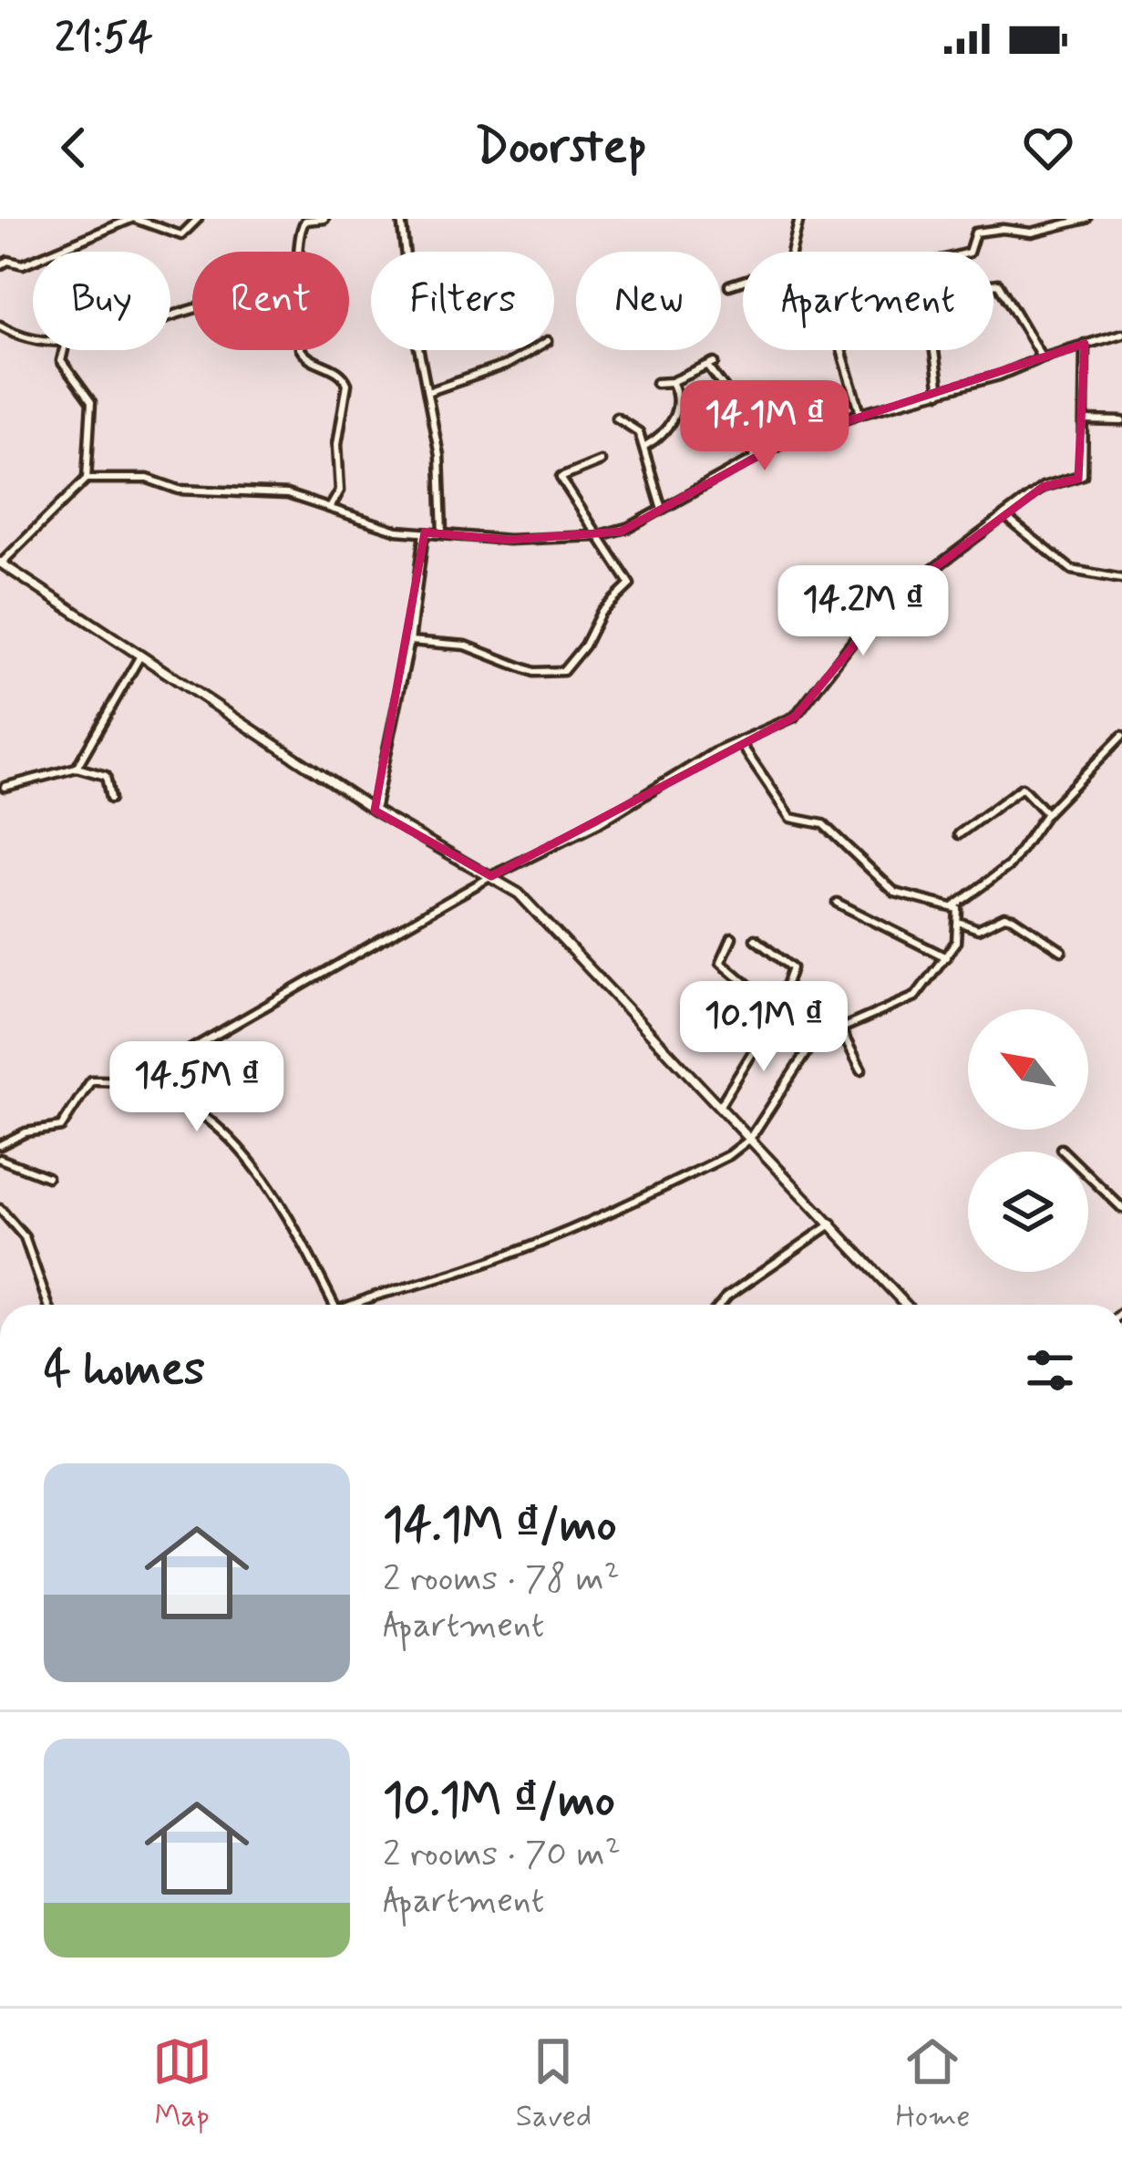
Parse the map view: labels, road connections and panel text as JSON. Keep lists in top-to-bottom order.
{
  "north": "top left",
  "page": {
    "status": "21:54",
    "header": "Doorstep",
    "chip": [
      "Buy",
      "Rent",
      "Filters",
      "New",
      "Apartment"
    ],
    "price": [
      "14.1M ₫",
      "14.2M ₫",
      "10.1M ₫",
      "14.5M ₫"
    ],
    "heading": "4 homes",
    "list": [
      {
        "name": "14.1M ₫/mo",
        "note": "2 rooms · 78 m² · Apartment"
      },
      {
        "name": "10.1M ₫/mo",
        "note": "2 rooms · 70 m² · Apartment"
      }
    ],
    "tabs": ["Map", "Saved", "Home"]
  }
}
